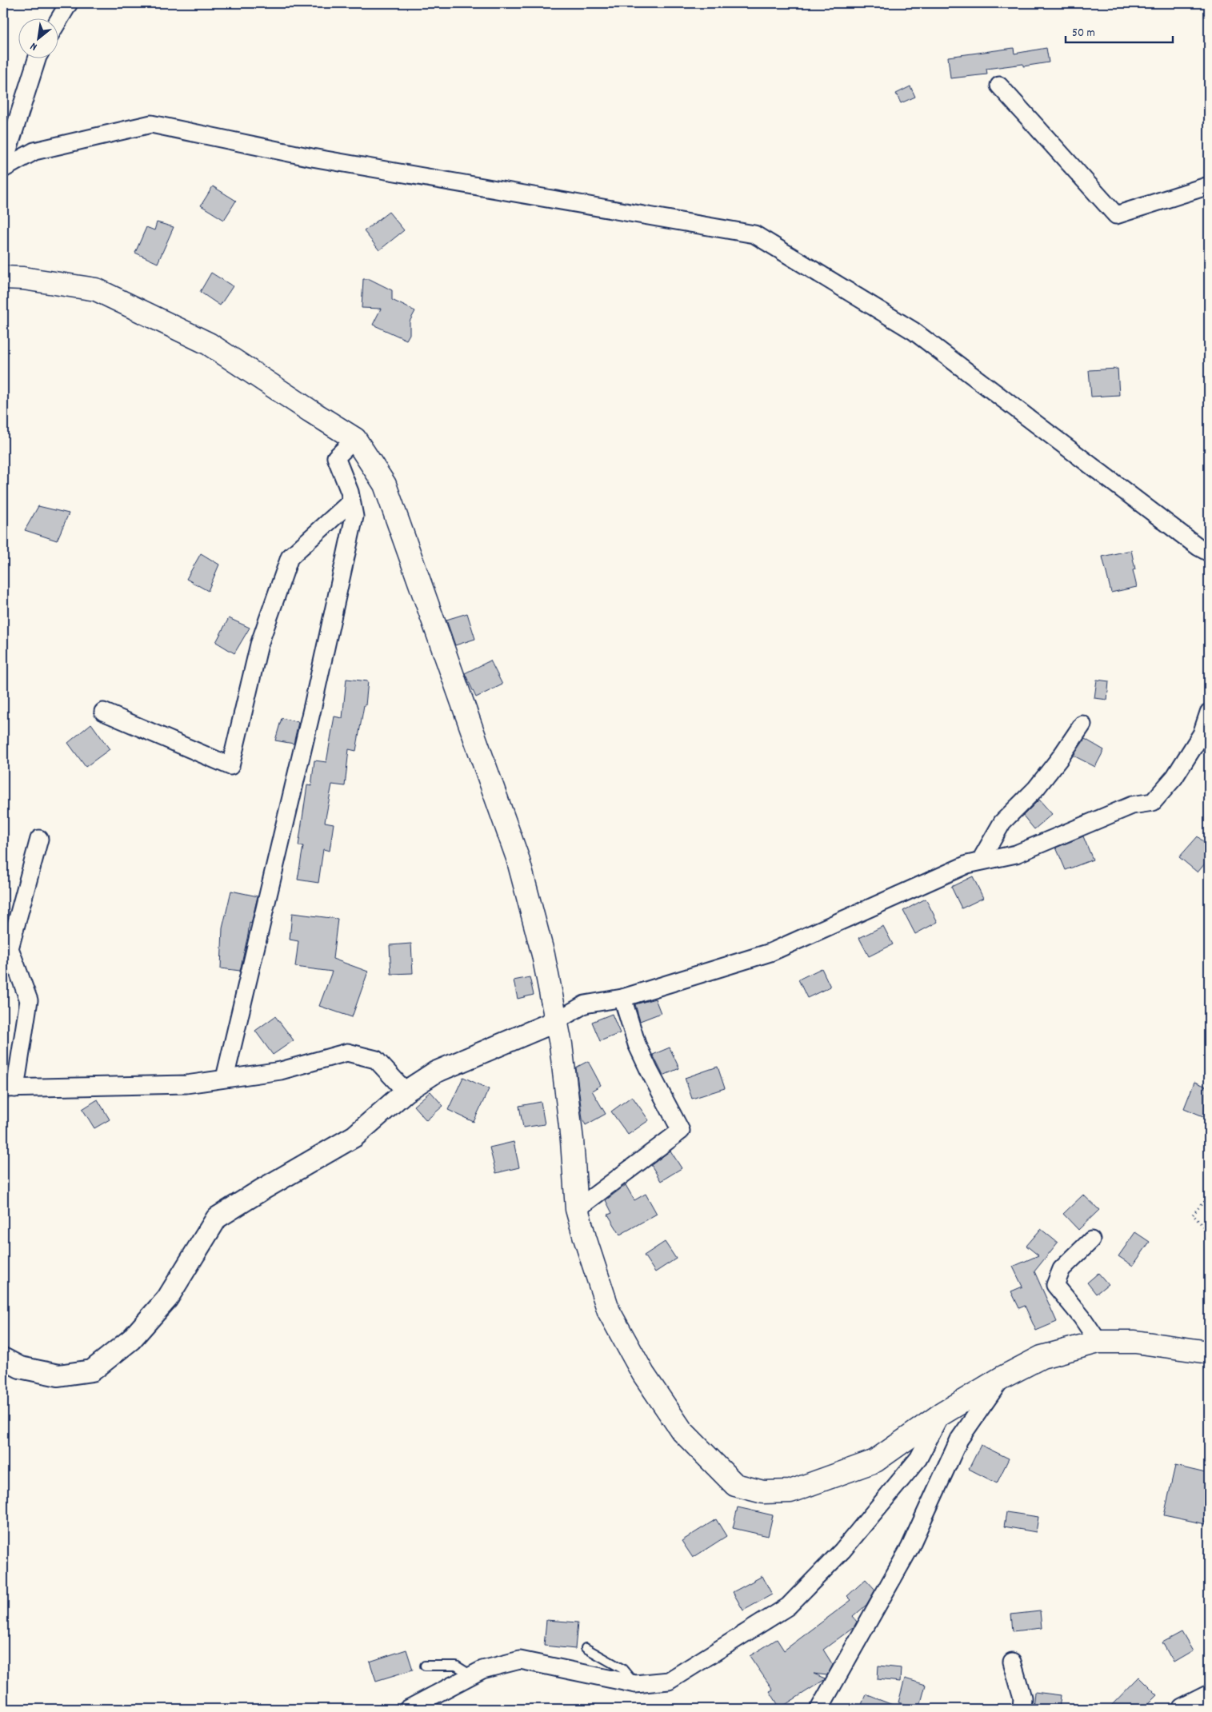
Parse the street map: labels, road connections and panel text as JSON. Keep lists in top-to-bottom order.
{
  "scale_bar": "50 m",
  "north": "bottom left"
}
